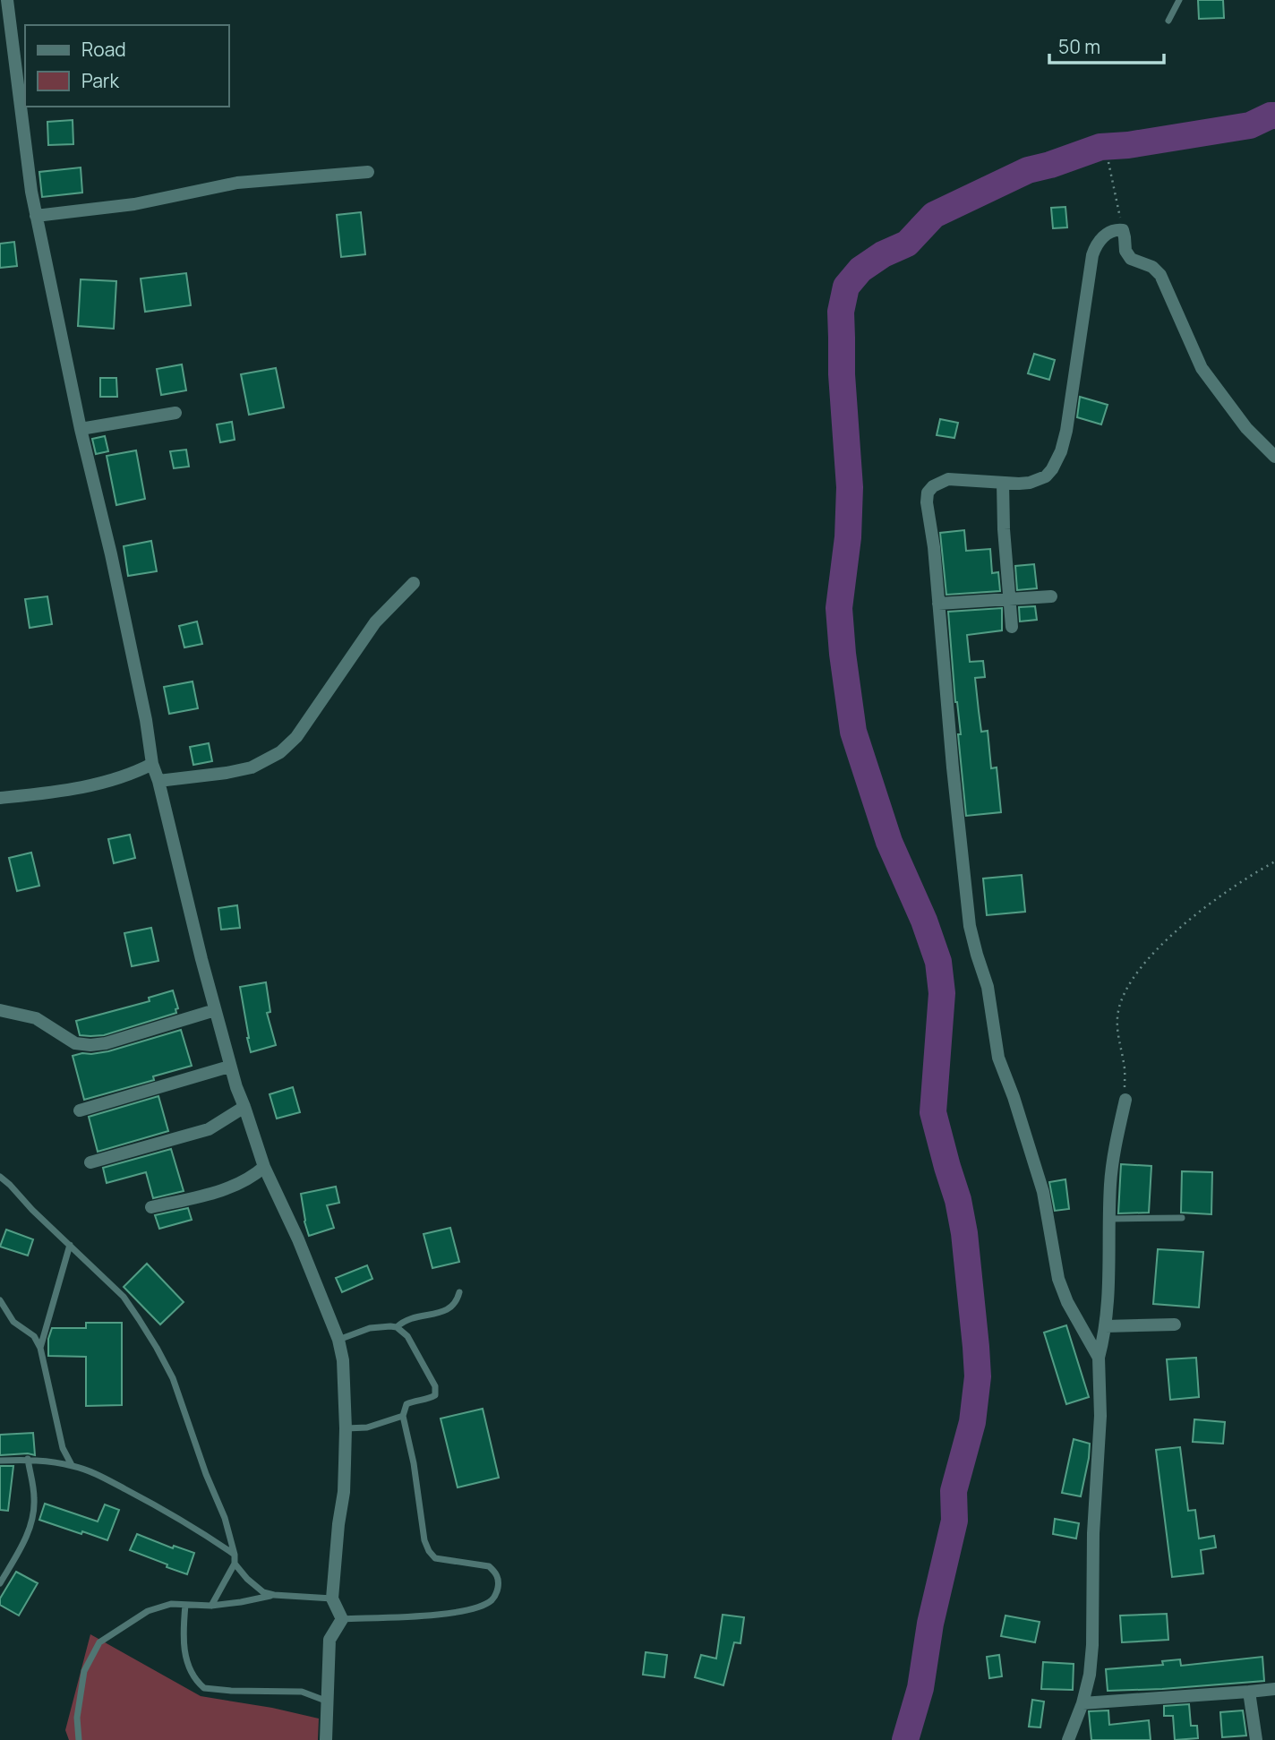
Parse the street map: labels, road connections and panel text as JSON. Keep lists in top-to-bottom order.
{
  "legend": ["Road", "Park"],
  "scale_bar": "50 m"
}
